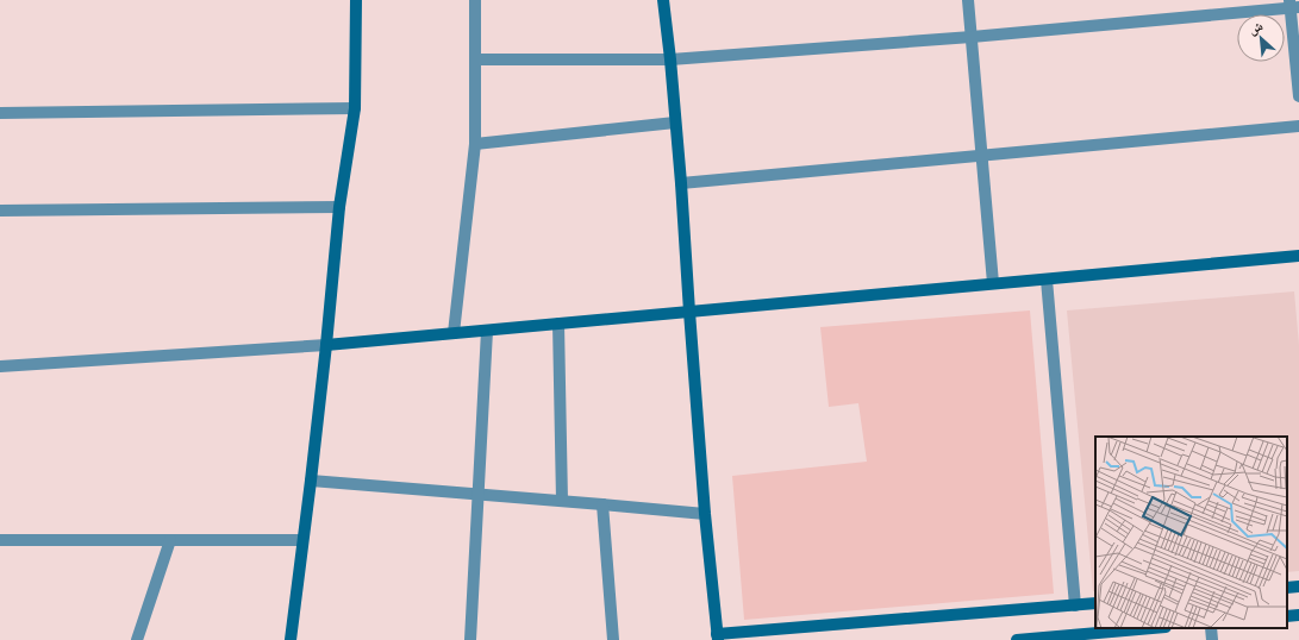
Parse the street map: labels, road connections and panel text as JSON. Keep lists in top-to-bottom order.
{
  "north": "top left"
}
